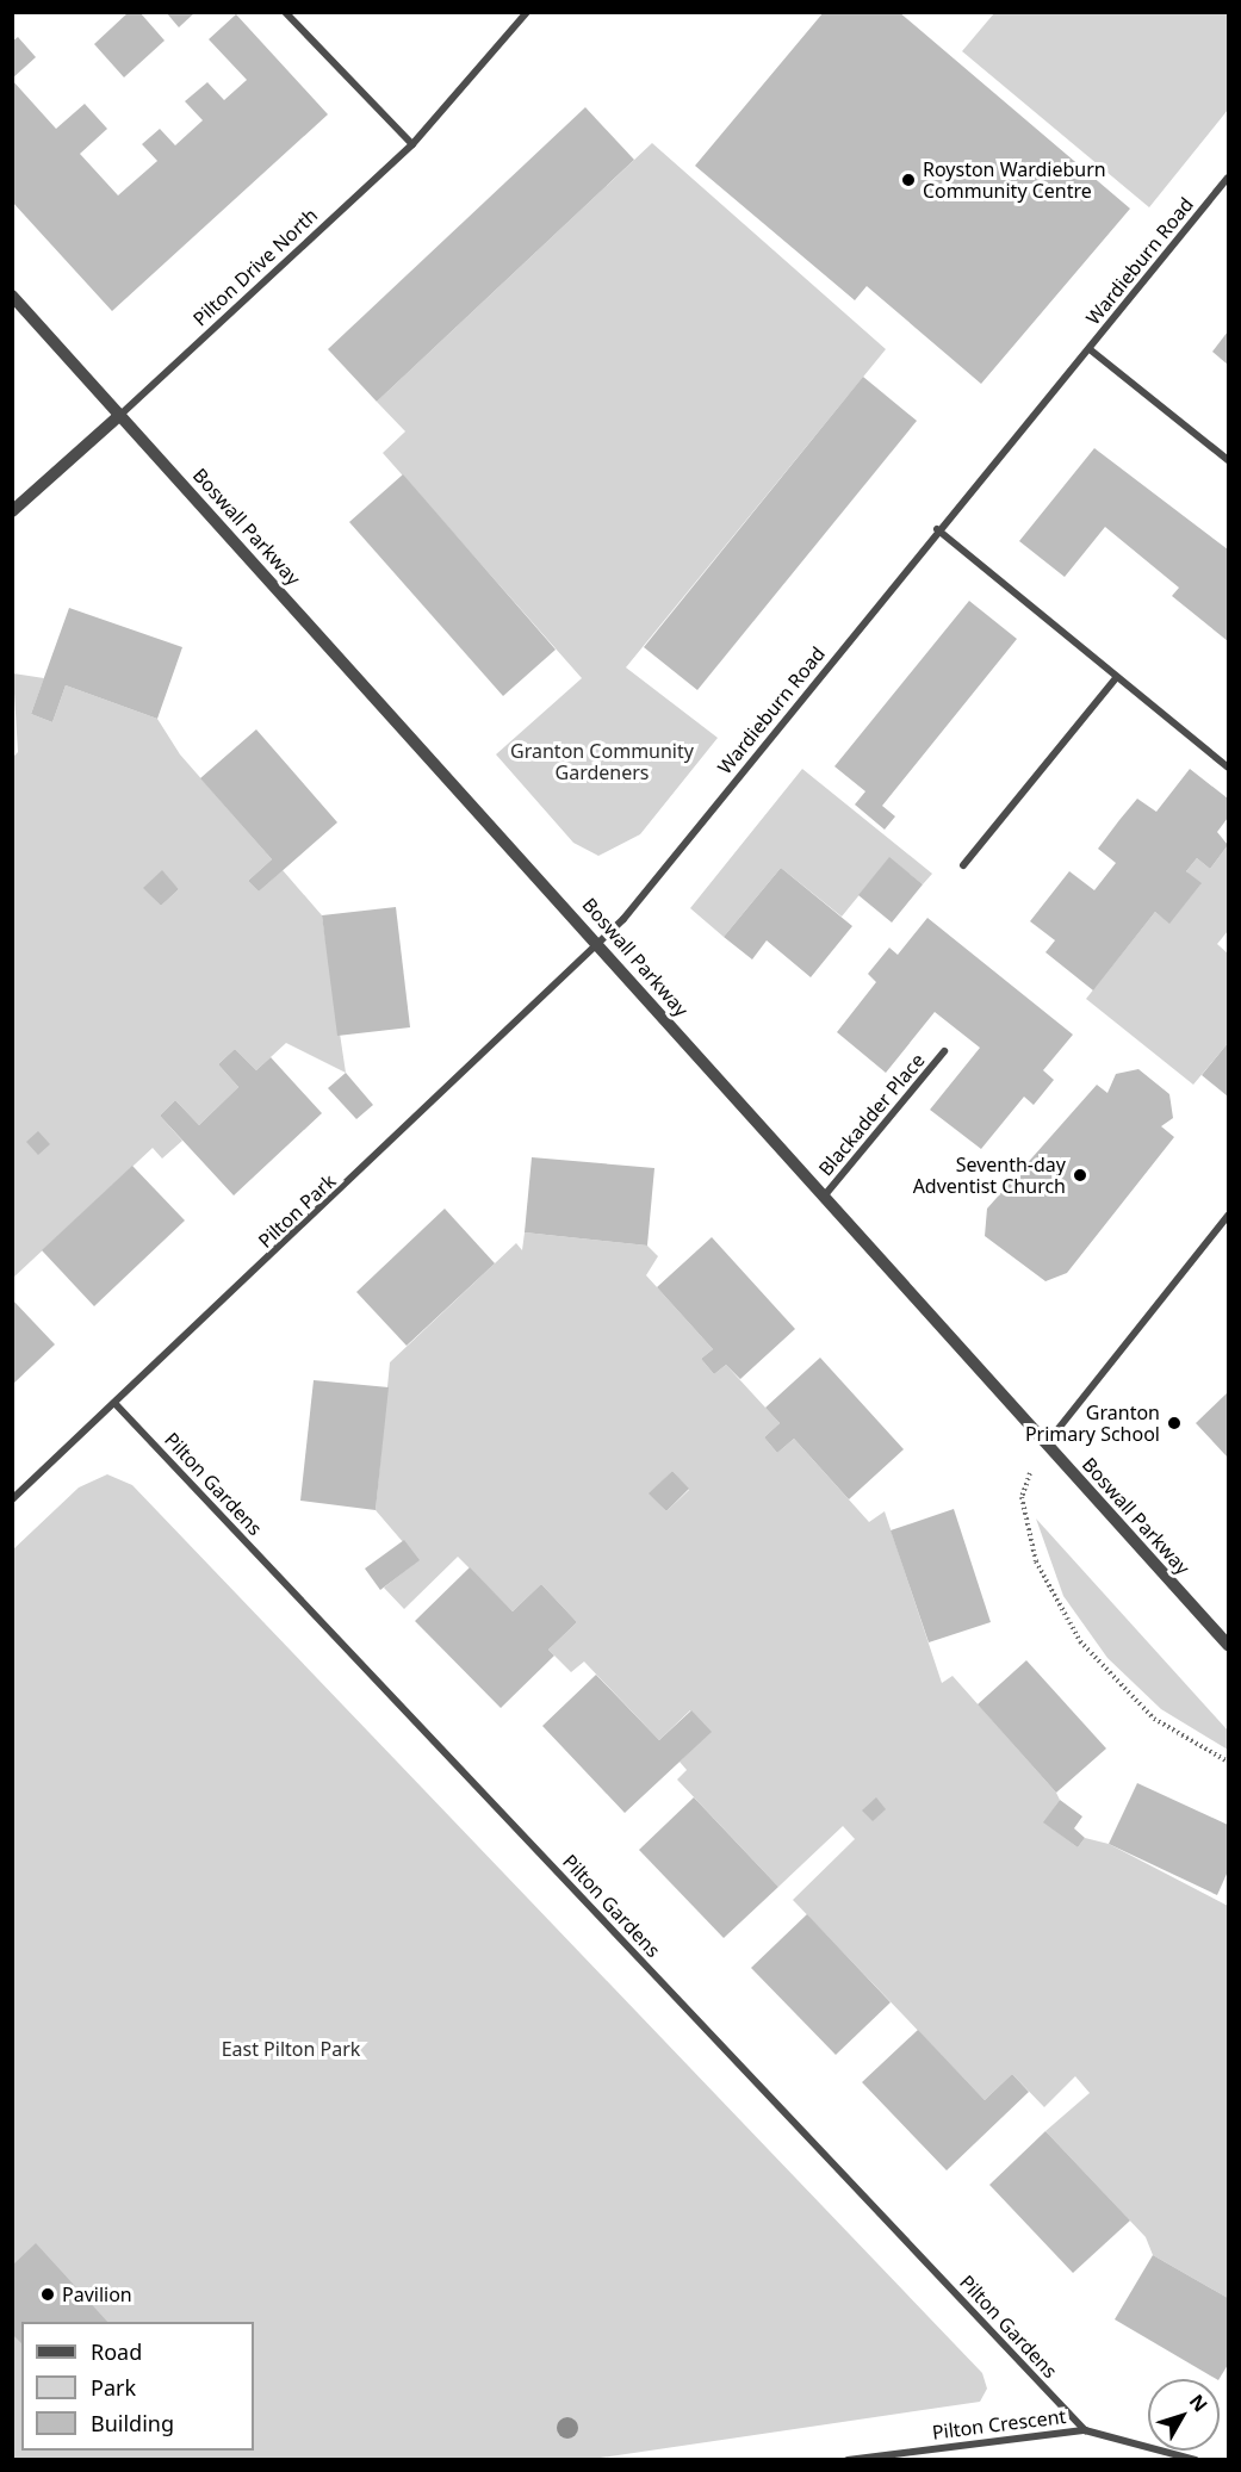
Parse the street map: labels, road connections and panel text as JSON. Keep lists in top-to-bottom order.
{
  "streets": {
    "street": [
      "Wardieburn Road",
      "Pilton Drive North",
      "Boswall Parkway",
      "Blackadder Place",
      "Pilton Park",
      "Pilton Gardens",
      "Pilton Crescent"
    ]
  },
  "crossings": [
    ["Wardieburn Road", "Boswall Parkway"],
    ["Wardieburn Road", "Pilton Park"],
    ["Pilton Drive North", "Boswall Parkway"],
    ["Boswall Parkway", "Blackadder Place"],
    ["Boswall Parkway", "Pilton Park"],
    ["Pilton Park", "Pilton Gardens"],
    ["Pilton Gardens", "Pilton Crescent"]
  ],
  "parks": ["Granton Community Gardeners", "East Pilton Park"],
  "places": [
    "Royston Wardieburn Community Centre",
    "Seventh-day Adventist Church",
    "Granton Primary School",
    "Pavilion"
  ],
  "legend": ["Road", "Park", "Building"],
  "north": "top right"
}
